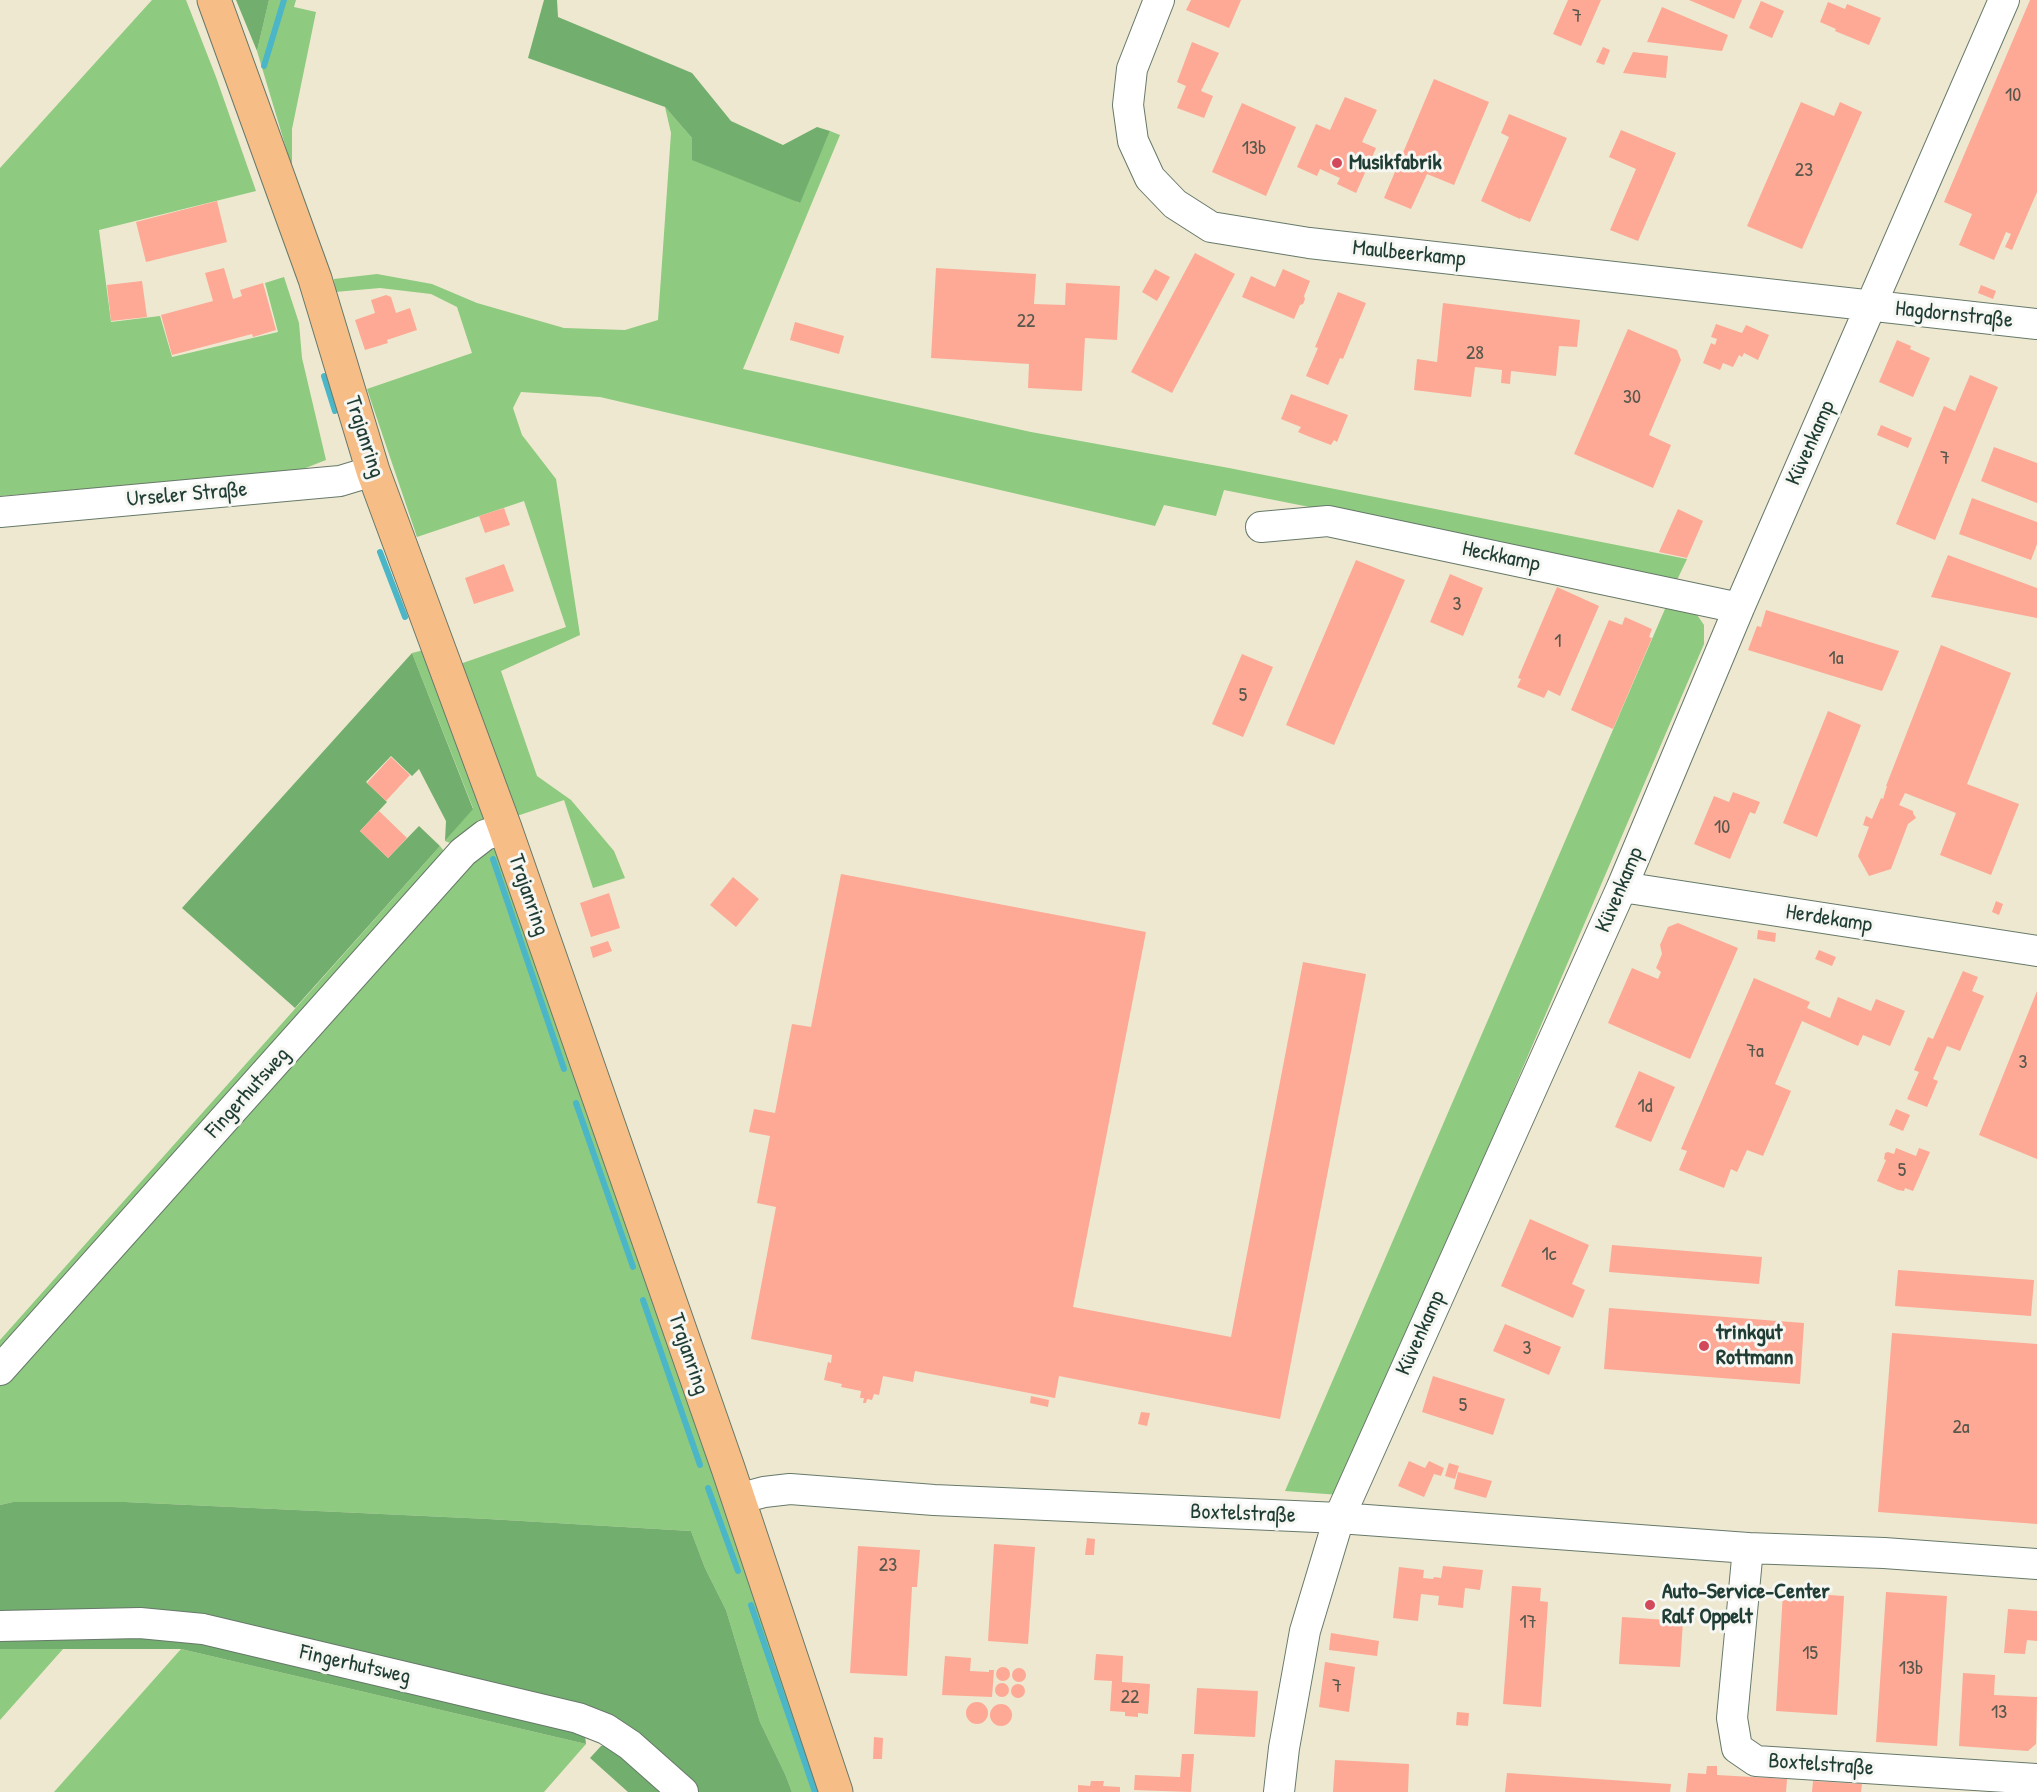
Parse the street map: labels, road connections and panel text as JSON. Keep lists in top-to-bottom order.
{
  "streets": {
    "main road": ["Trajanring"],
    "street": [
      "Maulbeerkamp",
      "Hagdornstraße",
      "Küvenkamp",
      "Urseler Straße",
      "Heckkamp",
      "Herdekamp",
      "Fingerhutsweg",
      "Boxtelstraße"
    ]
  },
  "crossings": [
    ["Maulbeerkamp", "Hagdornstraße"],
    ["Maulbeerkamp", "Küvenkamp"],
    ["Hagdornstraße", "Küvenkamp"],
    ["Trajanring", "Urseler Straße"],
    ["Trajanring", "Fingerhutsweg"],
    ["Trajanring", "Boxtelstraße"],
    ["Küvenkamp", "Heckkamp"],
    ["Küvenkamp", "Herdekamp"],
    ["Küvenkamp", "Boxtelstraße"]
  ],
  "places": ["Musikfabrik", "trinkgut Rottmann", "Auto-Service-Center Ralf Oppelt"],
  "house_numbers": [
    "7",
    "10",
    "13b",
    "23",
    "22",
    "28",
    "30",
    "7",
    "3",
    "1",
    "1a",
    "5",
    "10",
    "7a",
    "3",
    "1d",
    "5",
    "1c",
    "3",
    "5",
    "2a",
    "23",
    "17",
    "15",
    "13b",
    "7",
    "22",
    "13"
  ]
}
